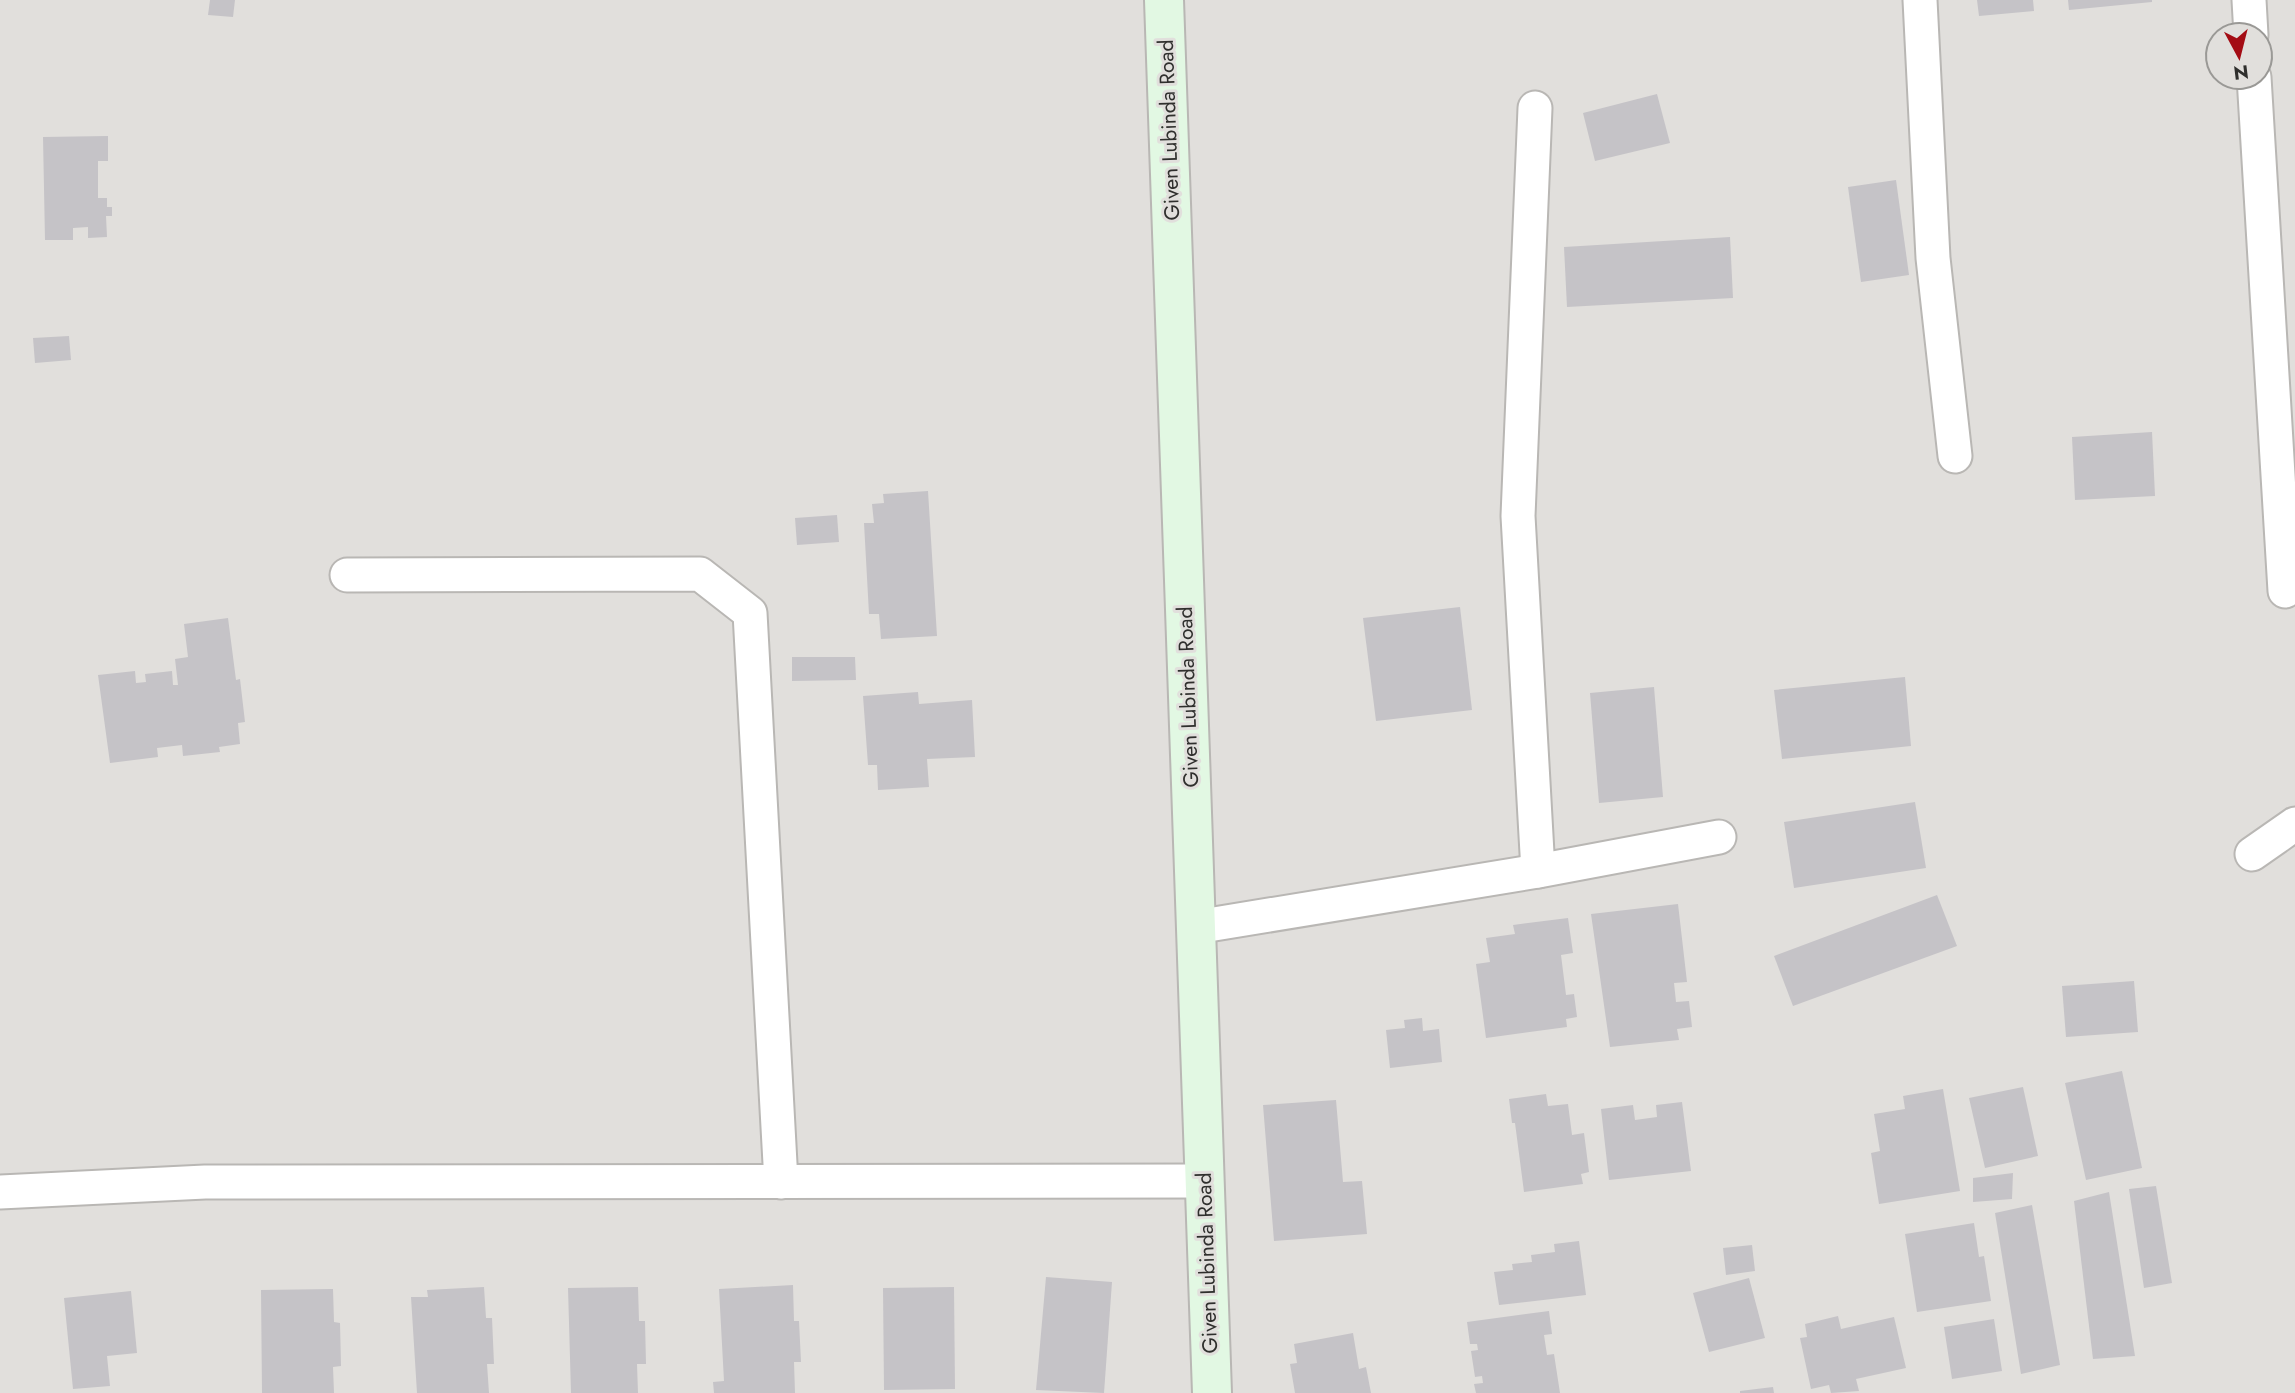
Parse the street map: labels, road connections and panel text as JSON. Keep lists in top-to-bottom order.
{
  "streets": {
    "street": ["Given Lubinda Road"]
  },
  "north": "bottom"
}
